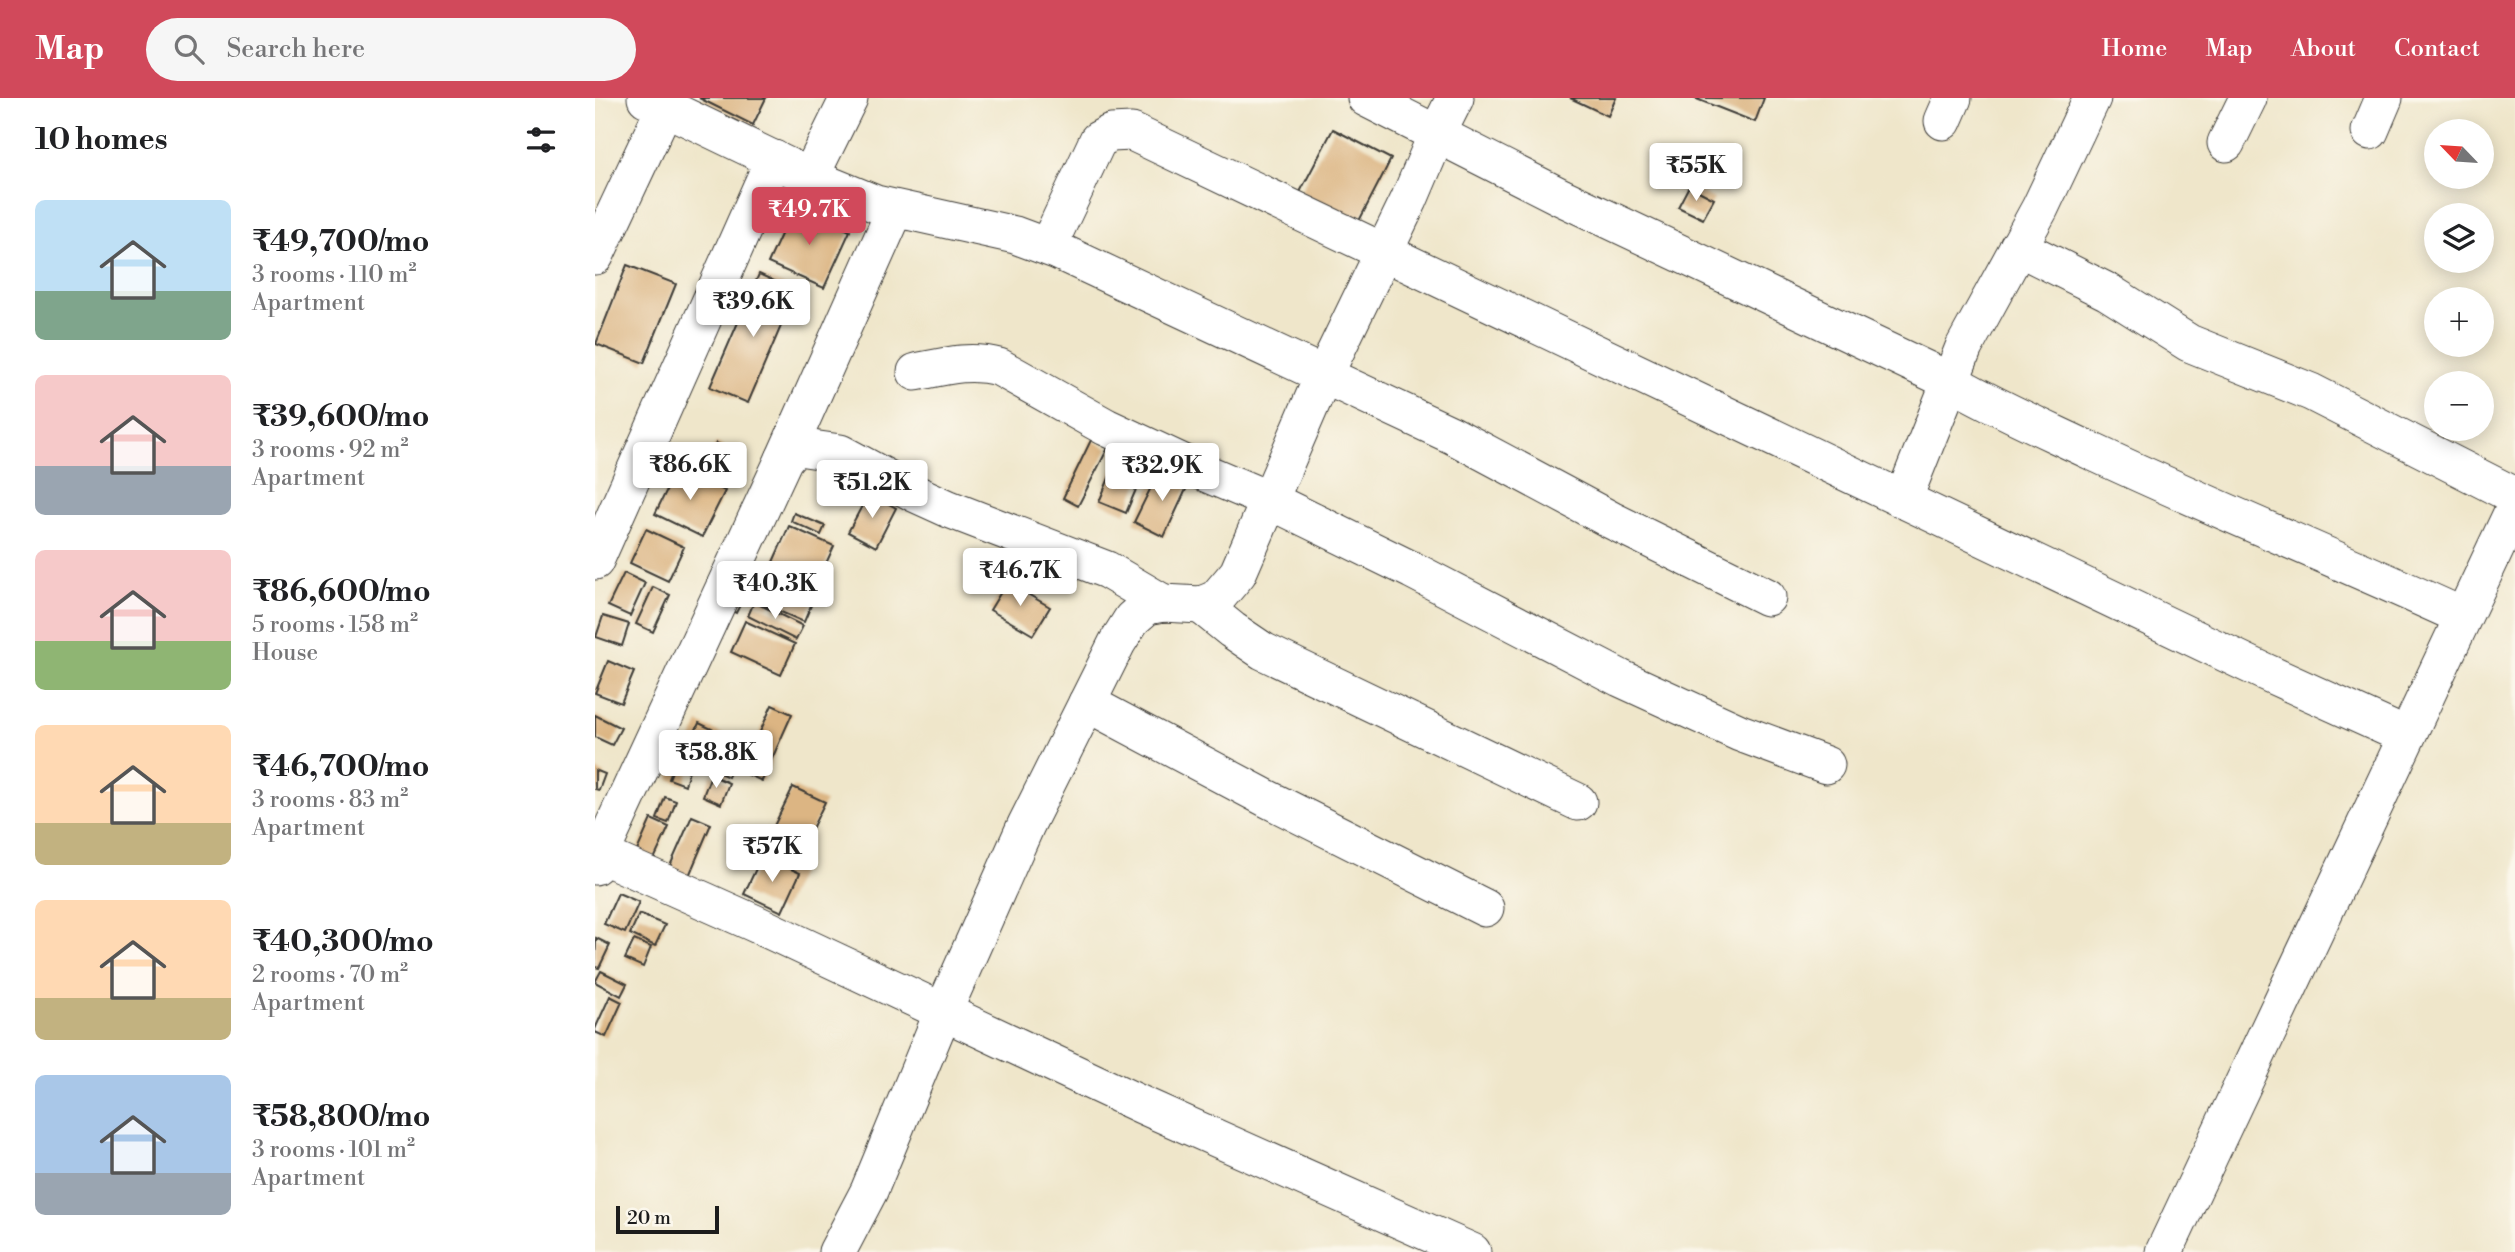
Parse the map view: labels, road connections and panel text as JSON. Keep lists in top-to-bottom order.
{
  "scale_bar": "20 m",
  "north": "top left",
  "page": {
    "header": "Map",
    "search": "Search here",
    "nav": [
      "Home",
      "Map",
      "About",
      "Contact"
    ],
    "heading": "10 homes",
    "map_buttons": ["+", "−"],
    "price": [
      "₹55K",
      "₹49.7K",
      "₹39.6K",
      "₹86.6K",
      "₹32.9K",
      "₹51.2K",
      "₹46.7K",
      "₹40.3K",
      "₹58.8K",
      "₹57K"
    ],
    "list": [
      {
        "name": "₹49,700/mo",
        "note": "3 rooms · 110 m² · Apartment"
      },
      {
        "name": "₹39,600/mo",
        "note": "3 rooms · 92 m² · Apartment"
      },
      {
        "name": "₹86,600/mo",
        "note": "5 rooms · 158 m² · House"
      },
      {
        "name": "₹46,700/mo",
        "note": "3 rooms · 83 m² · Apartment"
      },
      {
        "name": "₹40,300/mo",
        "note": "2 rooms · 70 m² · Apartment"
      },
      {
        "name": "₹58,800/mo",
        "note": "3 rooms · 101 m² · Apartment"
      }
    ],
    "scale": "20 m"
  }
}
